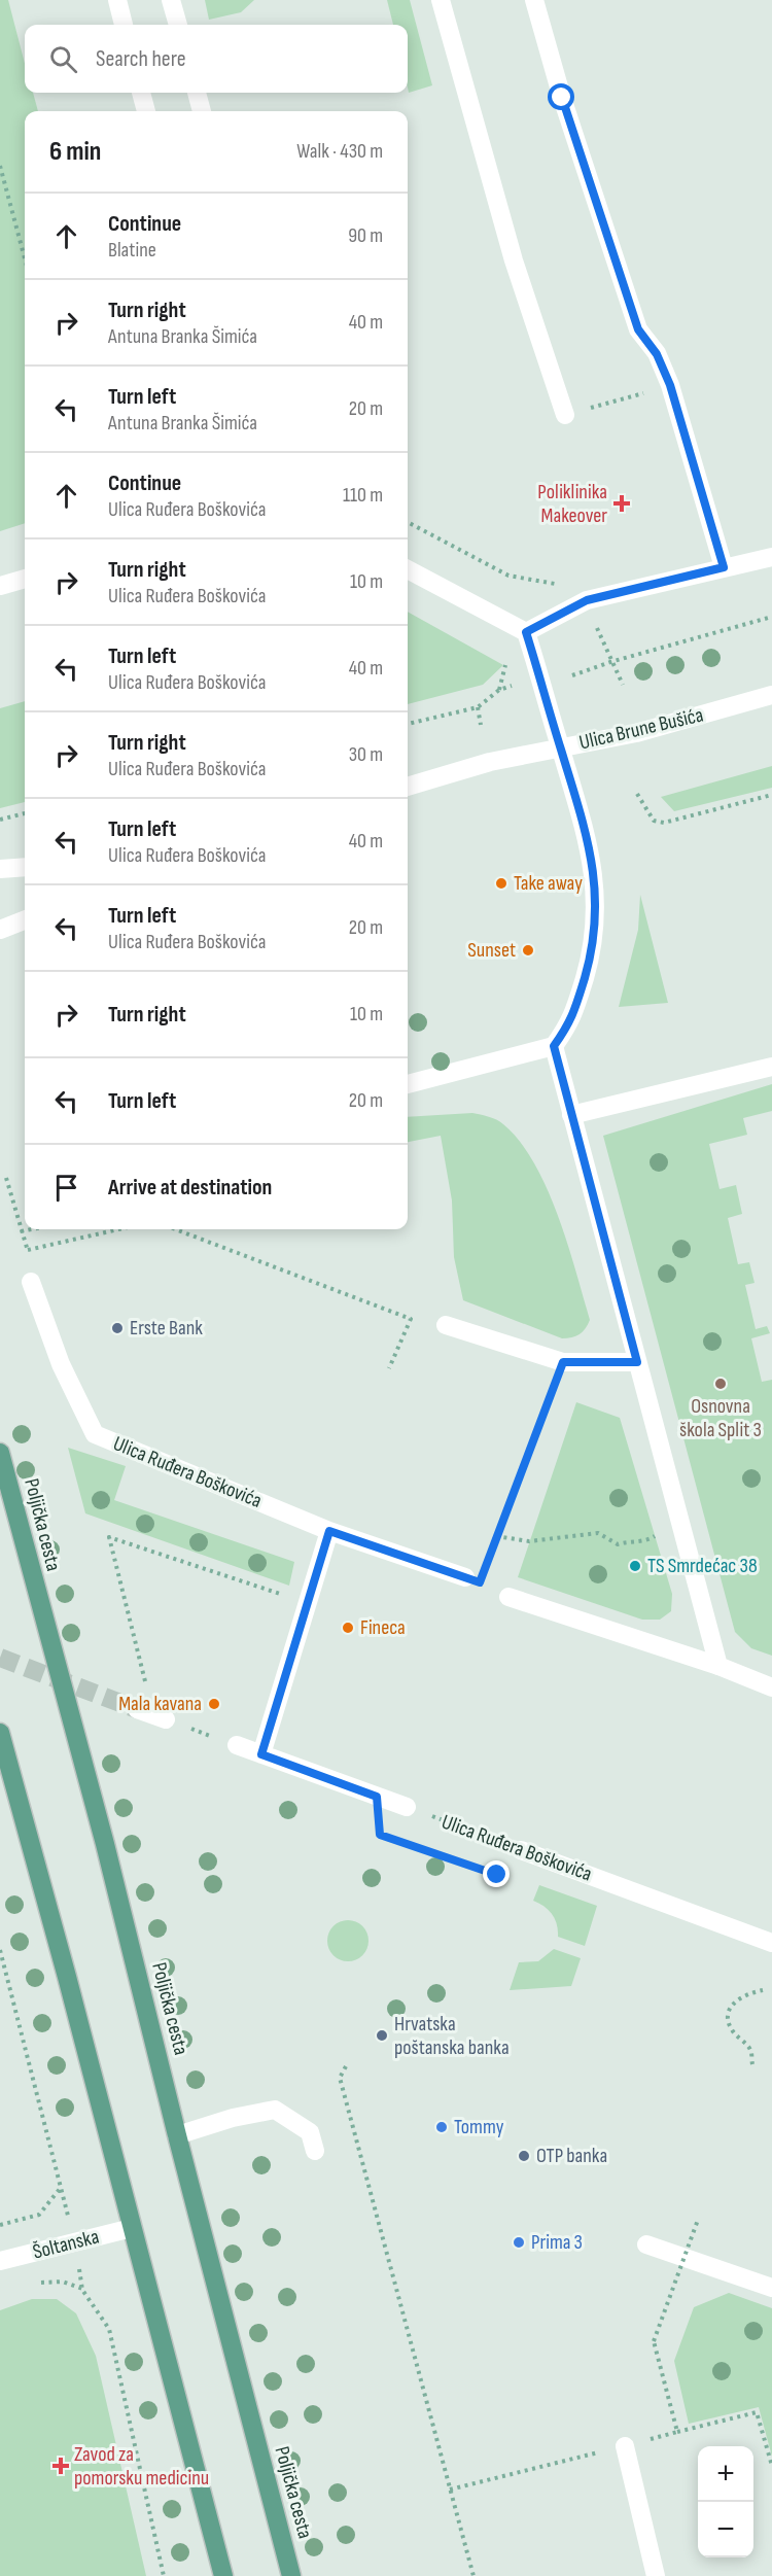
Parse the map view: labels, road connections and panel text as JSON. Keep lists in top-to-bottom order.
{
  "streets": {
    "main road": ["Poljička cesta"],
    "street": ["Ulica Brune Bušića", "Ulica Ruđera Boškovića", "Šoltanska"]
  },
  "places": {
    "health": ["Poliklinika Makeover", "Zavod za pomorsku medicinu"],
    "other": [
      "Take away",
      "Sunset",
      "Erste Bank",
      "Osnovna škola Split 3",
      "TS Smrdećac 38",
      "Fineca",
      "Mala kavana",
      "Hrvatska poštanska banka",
      "Tommy",
      "OTP banka",
      "Prima 3"
    ]
  },
  "page": {
    "search": "Search here",
    "heading": ["6 min", "Walk · 430 m"],
    "list": [
      ["Continue", "Blatine", "90 m"],
      ["Turn right", "Antuna Branka Šimića", "40 m"],
      ["Turn left", "Antuna Branka Šimića", "20 m"],
      ["Continue", "Ulica Ruđera Boškovića", "110 m"],
      ["Turn right", "Ulica Ruđera Boškovića", "10 m"],
      ["Turn left", "Ulica Ruđera Boškovića", "40 m"],
      ["Turn right", "Ulica Ruđera Boškovića", "30 m"],
      ["Turn left", "Ulica Ruđera Boškovića", "40 m"],
      ["Turn left", "Ulica Ruđera Boškovića", "20 m"],
      ["Turn right", "10 m"],
      ["Turn left", "20 m"],
      "Arrive at destination"
    ],
    "map_buttons": ["+", "−"]
  }
}
